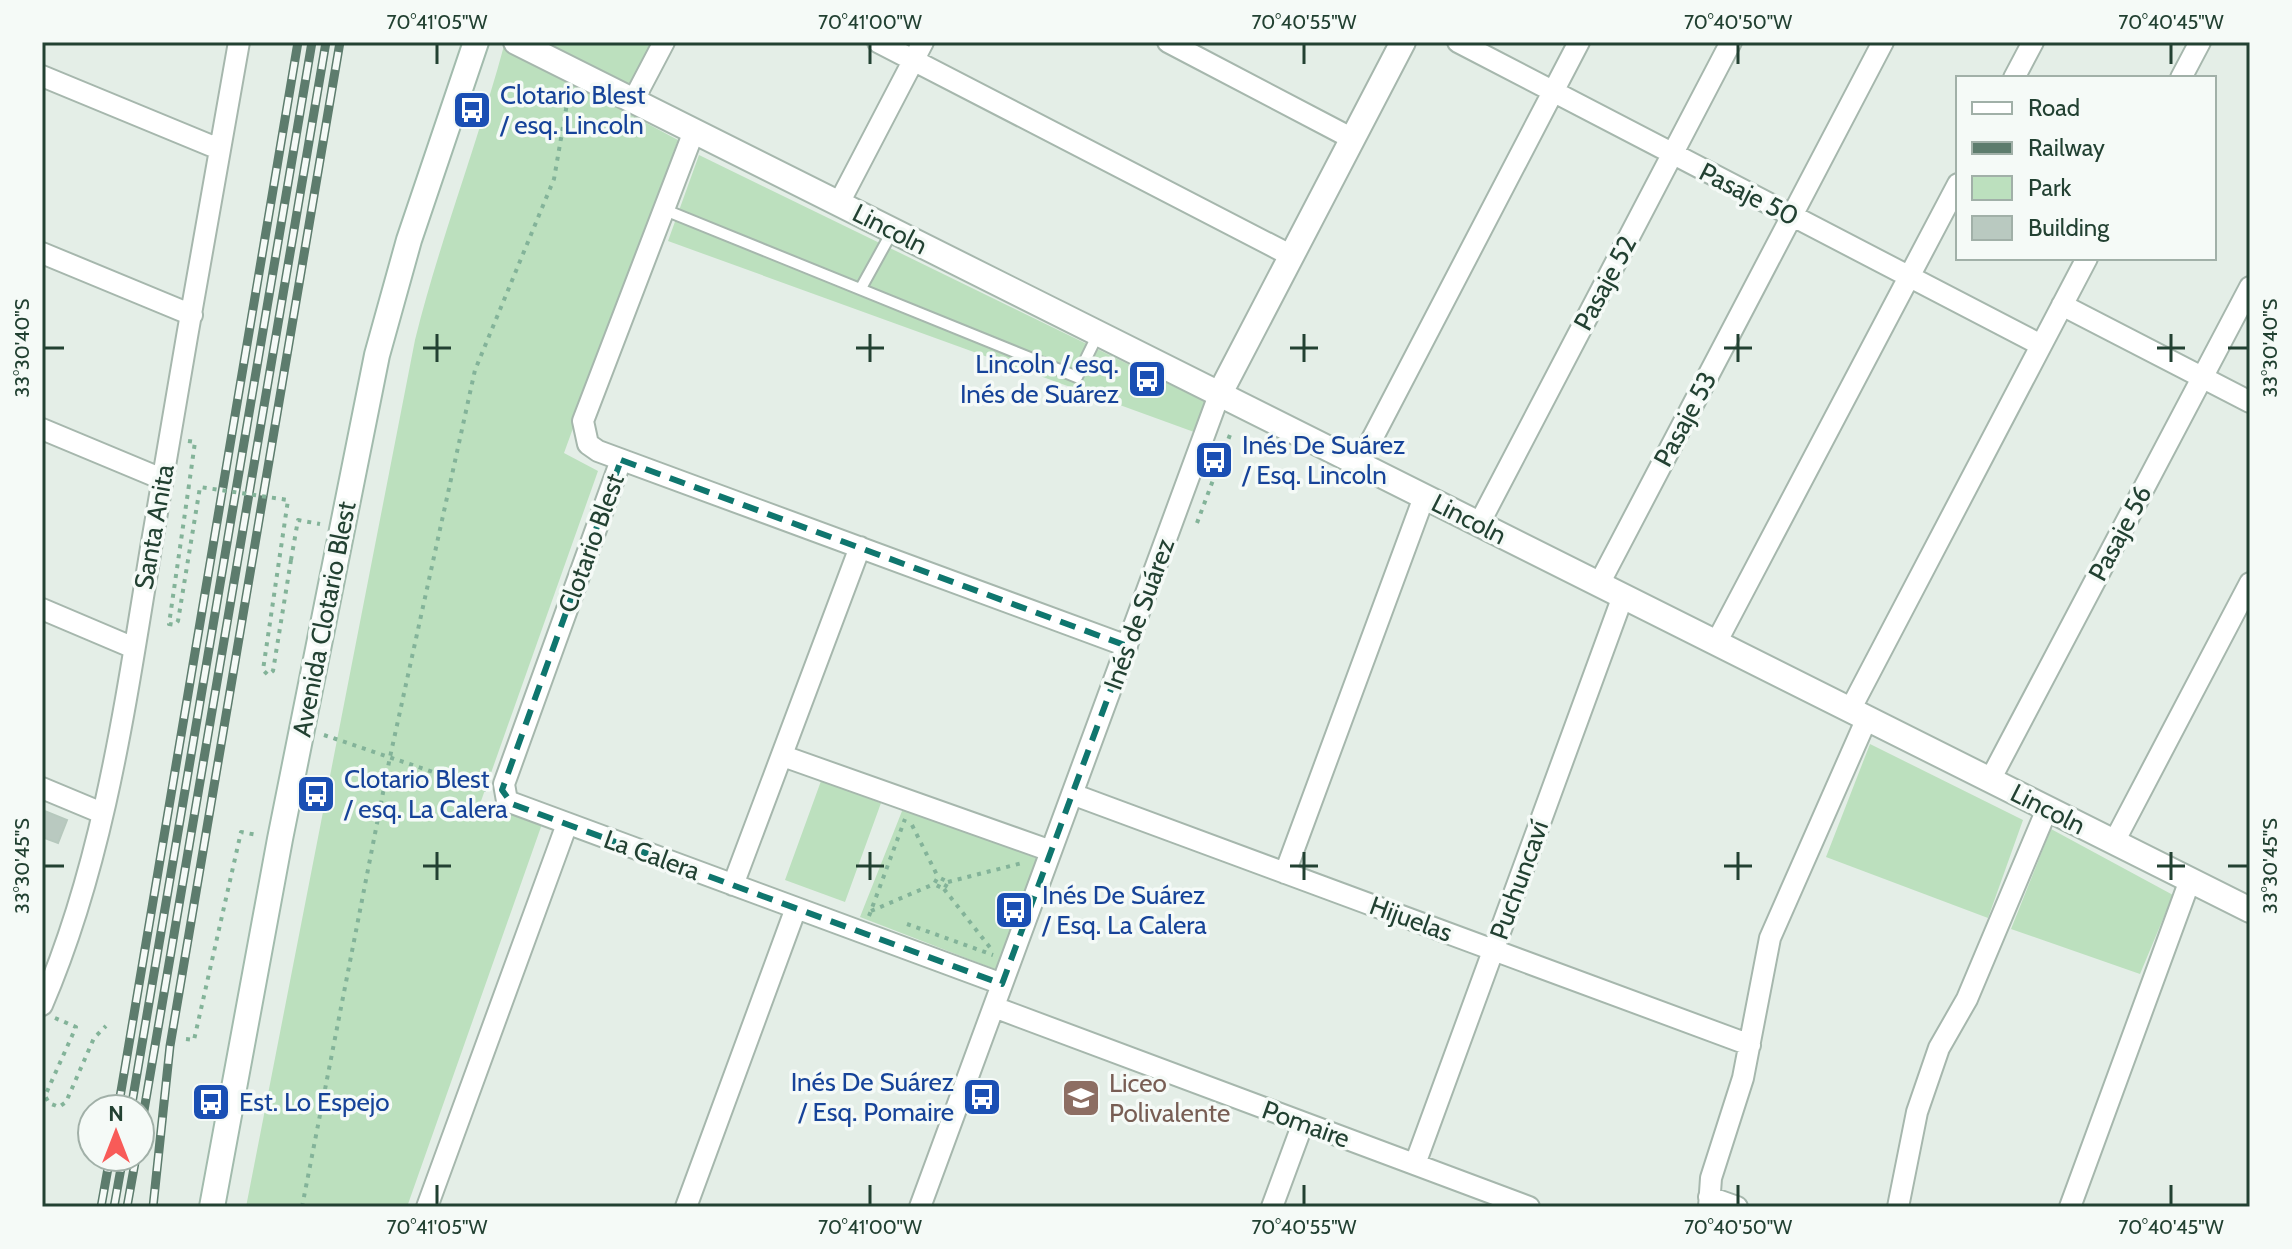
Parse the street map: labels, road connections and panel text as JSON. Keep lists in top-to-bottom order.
{
  "streets": {
    "street": [
      "Pasaje 50",
      "Lincoln",
      "Pasaje 52",
      "Pasaje 53",
      "Santa Anita",
      "Pasaje 56",
      "Clotario Blest",
      "Inés de Suárez",
      "Avenida Clotario Blest",
      "La Calera",
      "Puchuncaví",
      "Hijuelas",
      "Pomaire"
    ]
  },
  "crossings": [
    ["Pasaje 50", "Pasaje 52"],
    ["Pasaje 50", "Pasaje 53"],
    ["Lincoln", "Pasaje 52"],
    ["Lincoln", "Pasaje 53"],
    ["Lincoln", "Pasaje 56"],
    ["Lincoln", "Clotario Blest"],
    ["Lincoln", "Inés de Suárez"],
    ["Lincoln", "Puchuncaví"],
    ["Clotario Blest", "La Calera"],
    ["Inés de Suárez", "La Calera"],
    ["Inés de Suárez", "Hijuelas"],
    ["Inés de Suárez", "Pomaire"],
    ["Puchuncaví", "Hijuelas"],
    ["Puchuncaví", "Pomaire"]
  ],
  "places": {
    "bus stop": [
      "Clotario Blest / esq. Lincoln",
      "Lincoln / esq. Inés de Suárez",
      "Inés De Suárez / Esq. Lincoln",
      "Clotario Blest / esq. La Calera",
      "Inés De Suárez / Esq. La Calera",
      "Inés De Suárez / Esq. Pomaire",
      "Est. Lo Espejo"
    ],
    "school or university": ["Liceo Polivalente"]
  },
  "legend": [
    "Road",
    "Railway",
    "Park",
    "Building"
  ],
  "north": "top",
  "coordinates": [
    "70°41'05\"W",
    "70°41'00\"W",
    "70°40'55\"W",
    "70°40'50\"W",
    "70°40'45\"W",
    "33°30'40\"S",
    "33°30'45\"S"
  ]
}
